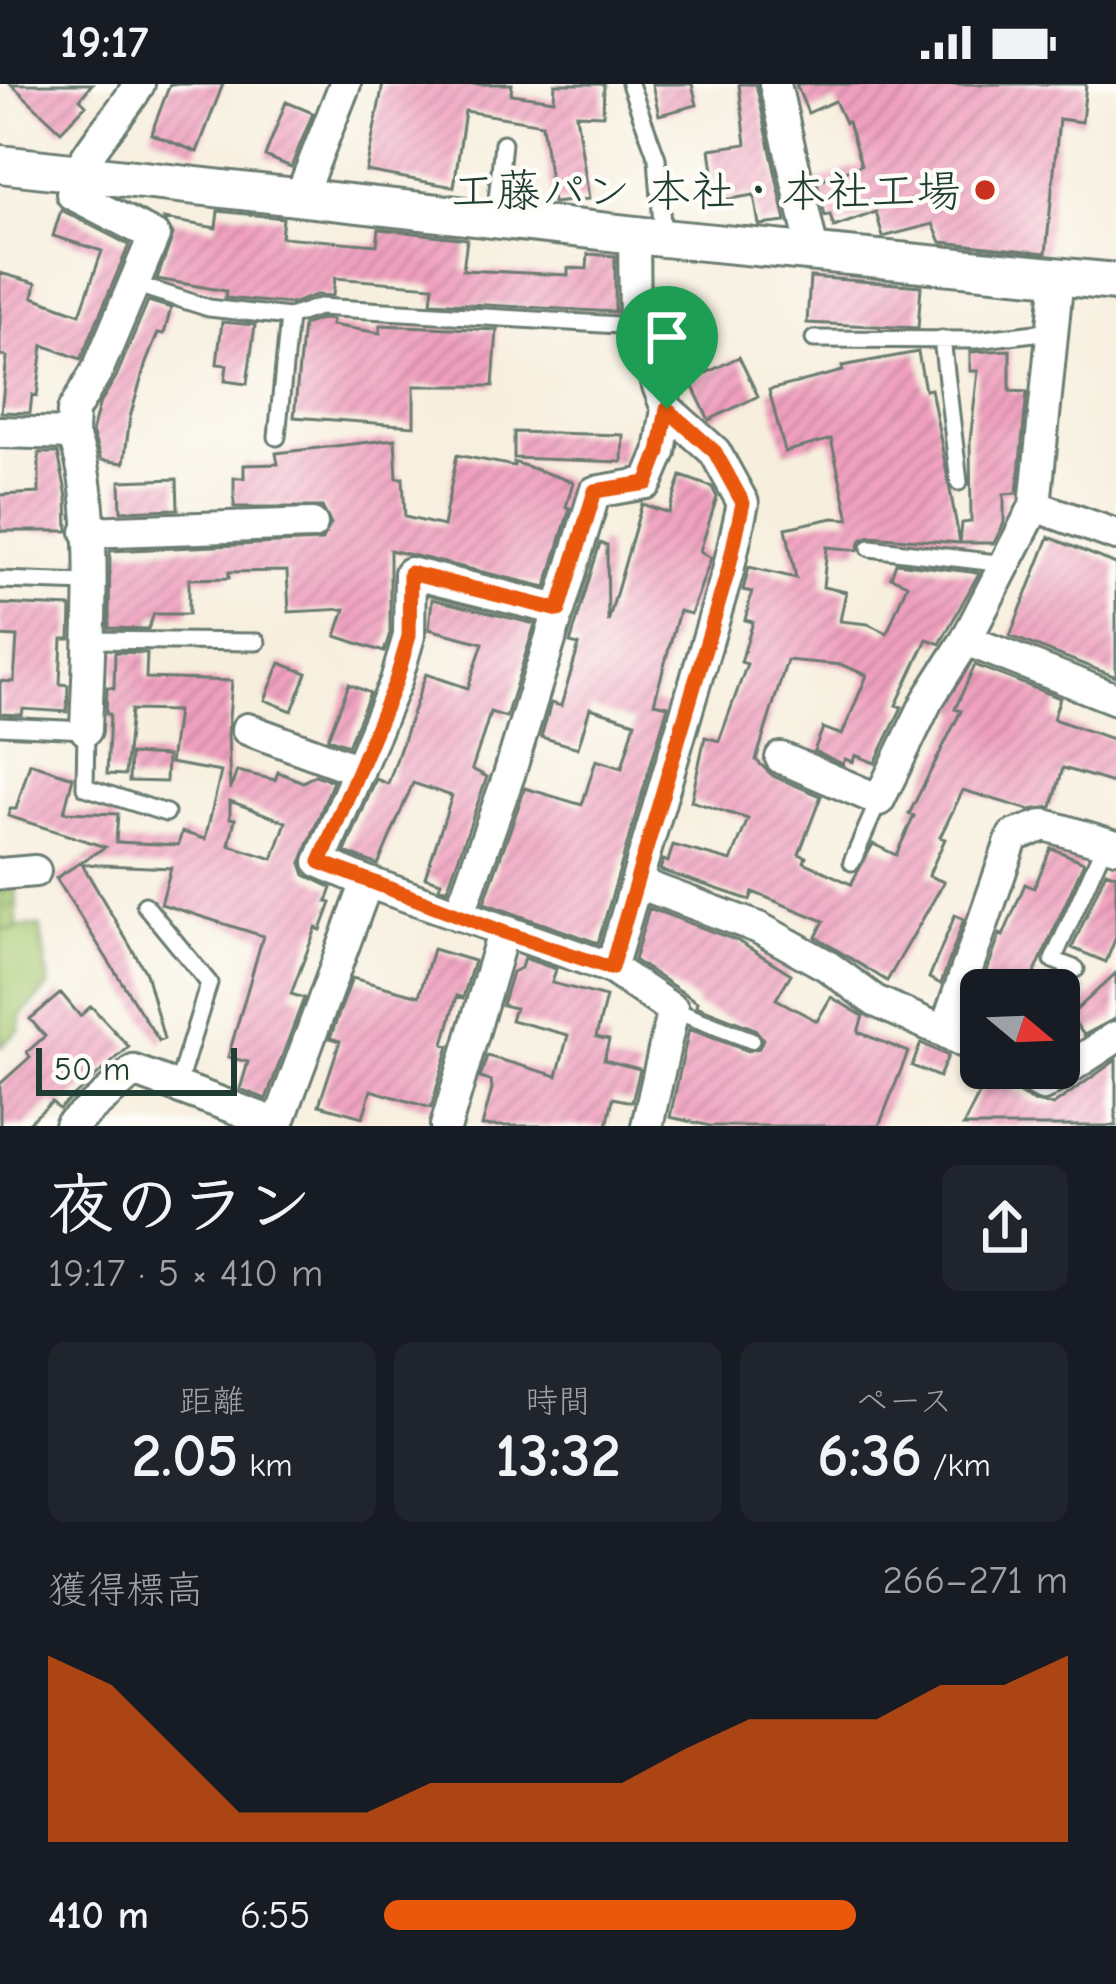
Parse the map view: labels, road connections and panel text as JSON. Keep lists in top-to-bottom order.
{
  "places": ["工藤パン 本社・本社工場"],
  "scale_bar": "50 m",
  "north": "right",
  "page": {
    "status": "19:17",
    "scale": "50 m",
    "heading": ["夜のラン", "19:17 · 5 × 410 m"],
    "stats": [
      ["距離", "2.05 km"],
      ["時間", "13:32"],
      ["ペース", "6:36 /km"]
    ],
    "chart": ["獲得標高", "266–271 m"],
    "list": [
      {
        "name": "410 m",
        "note": "6:55"
      }
    ]
  }
}
